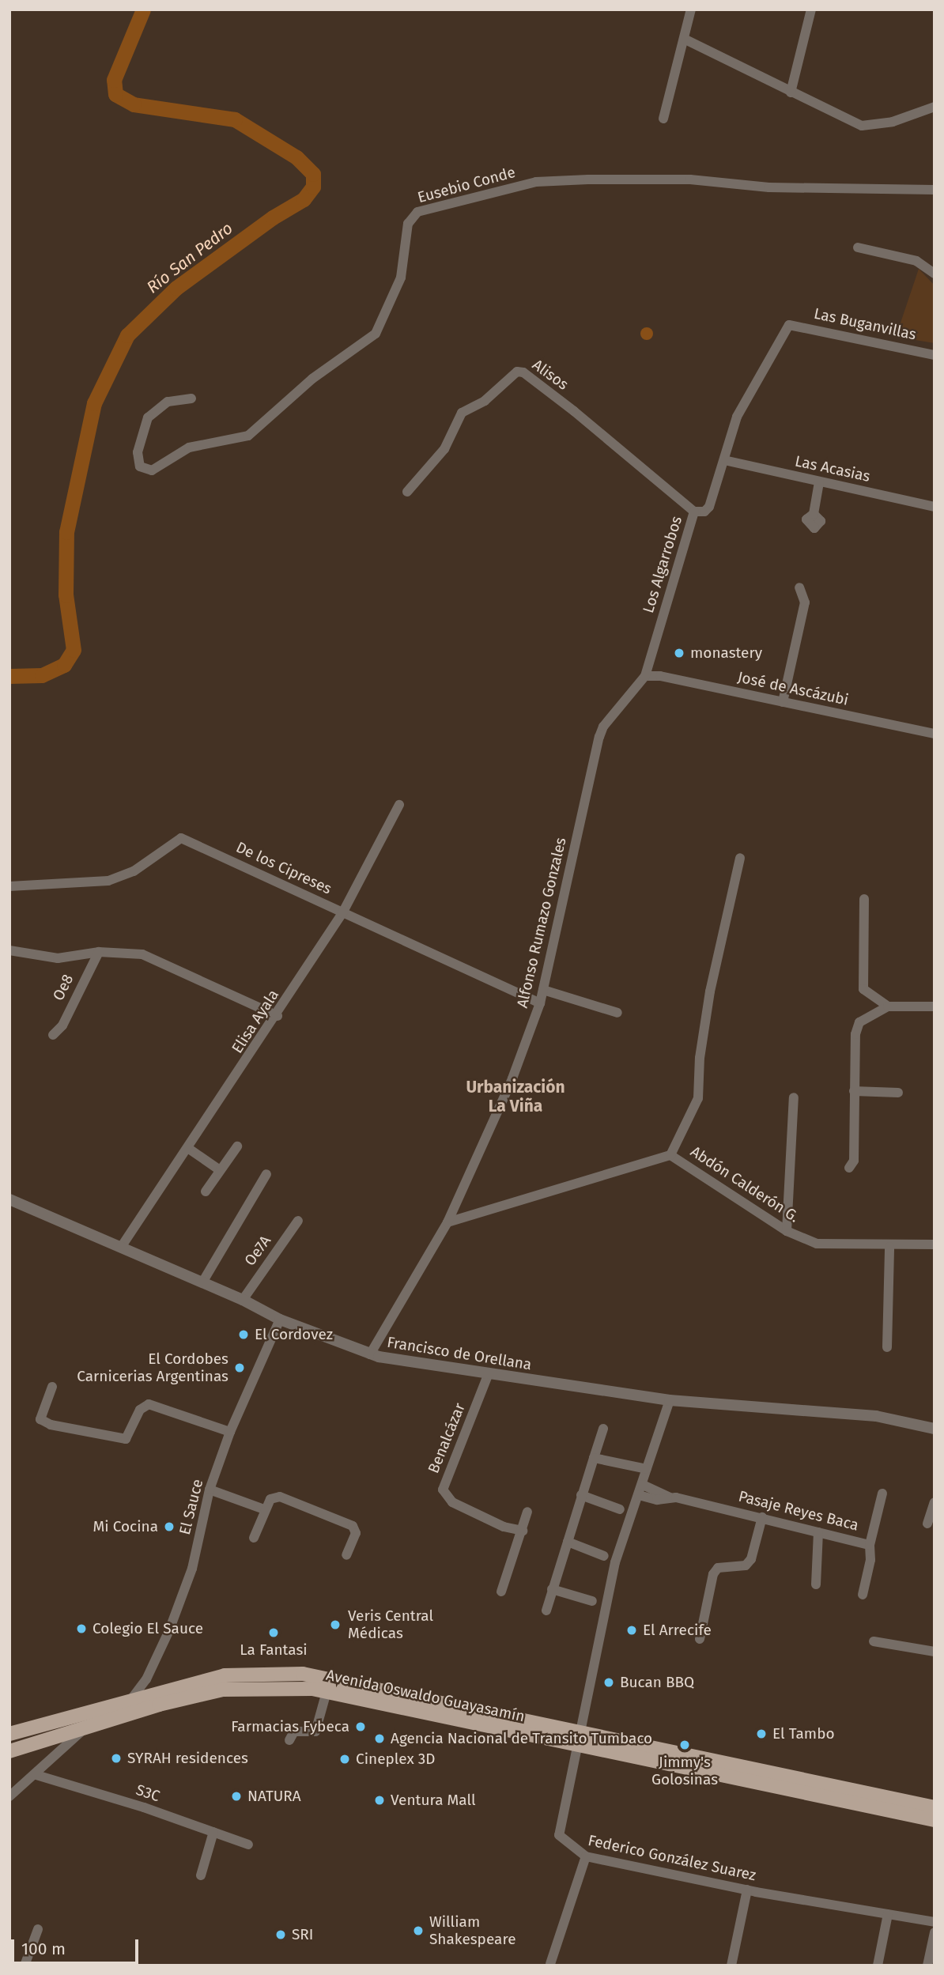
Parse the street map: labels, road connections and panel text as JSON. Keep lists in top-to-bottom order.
{
  "streets": {
    "main road": ["Avenida Oswaldo Guayasamín"],
    "street": [
      "Eusebio Conde",
      "Las Buganvillas",
      "Alisos",
      "Las Acasias",
      "Los Algarrobos",
      "José de Ascázubi",
      "De los Cipreses",
      "Alfonso Rumazo Gonzales",
      "Oe8",
      "Elisa Ayala",
      "Abdón Calderón G.",
      "Oe7A",
      "Francisco de Orellana",
      "Benalcázar",
      "El Sauce",
      "Pasaje Reyes Baca",
      "S3C",
      "Federico González Suarez"
    ]
  },
  "crossings": [
    ["Las Buganvillas", "Los Algarrobos"],
    ["Alisos", "Los Algarrobos"],
    ["Las Acasias", "Los Algarrobos"],
    ["Los Algarrobos", "José de Ascázubi"],
    ["Los Algarrobos", "Alfonso Rumazo Gonzales"],
    ["José de Ascázubi", "Alfonso Rumazo Gonzales"],
    ["De los Cipreses", "Alfonso Rumazo Gonzales"],
    ["De los Cipreses", "Elisa Ayala"],
    ["Alfonso Rumazo Gonzales", "Francisco de Orellana"],
    ["Elisa Ayala", "Francisco de Orellana"],
    ["Oe7A", "Francisco de Orellana"],
    ["Francisco de Orellana", "Benalcázar"],
    ["Francisco de Orellana", "El Sauce"],
    ["Francisco de Orellana", "Federico González Suarez"],
    ["El Sauce", "Avenida Oswaldo Guayasamín"],
    ["Pasaje Reyes Baca", "Federico González Suarez"],
    ["Avenida Oswaldo Guayasamín", "Federico González Suarez"]
  ],
  "districts": ["Urbanización La Viña"],
  "water": ["Río San Pedro"],
  "places": [
    "monastery",
    "El Cordovez",
    "El Cordobes Carnicerias Argentinas",
    "Mi Cocina",
    "Veris Central Médicas",
    "Colegio El Sauce",
    "El Arrecife",
    "La Fantasi",
    "Bucan BBQ",
    "Farmacias Fybeca",
    "El Tambo",
    "Agencia Nacional de Transito Tumbaco",
    "Jimmy's Golosinas",
    "SYRAH residences",
    "Cineplex 3D",
    "NATURA",
    "Ventura Mall",
    "William Shakespeare",
    "SRI"
  ],
  "scale_bar": "100 m"
}
